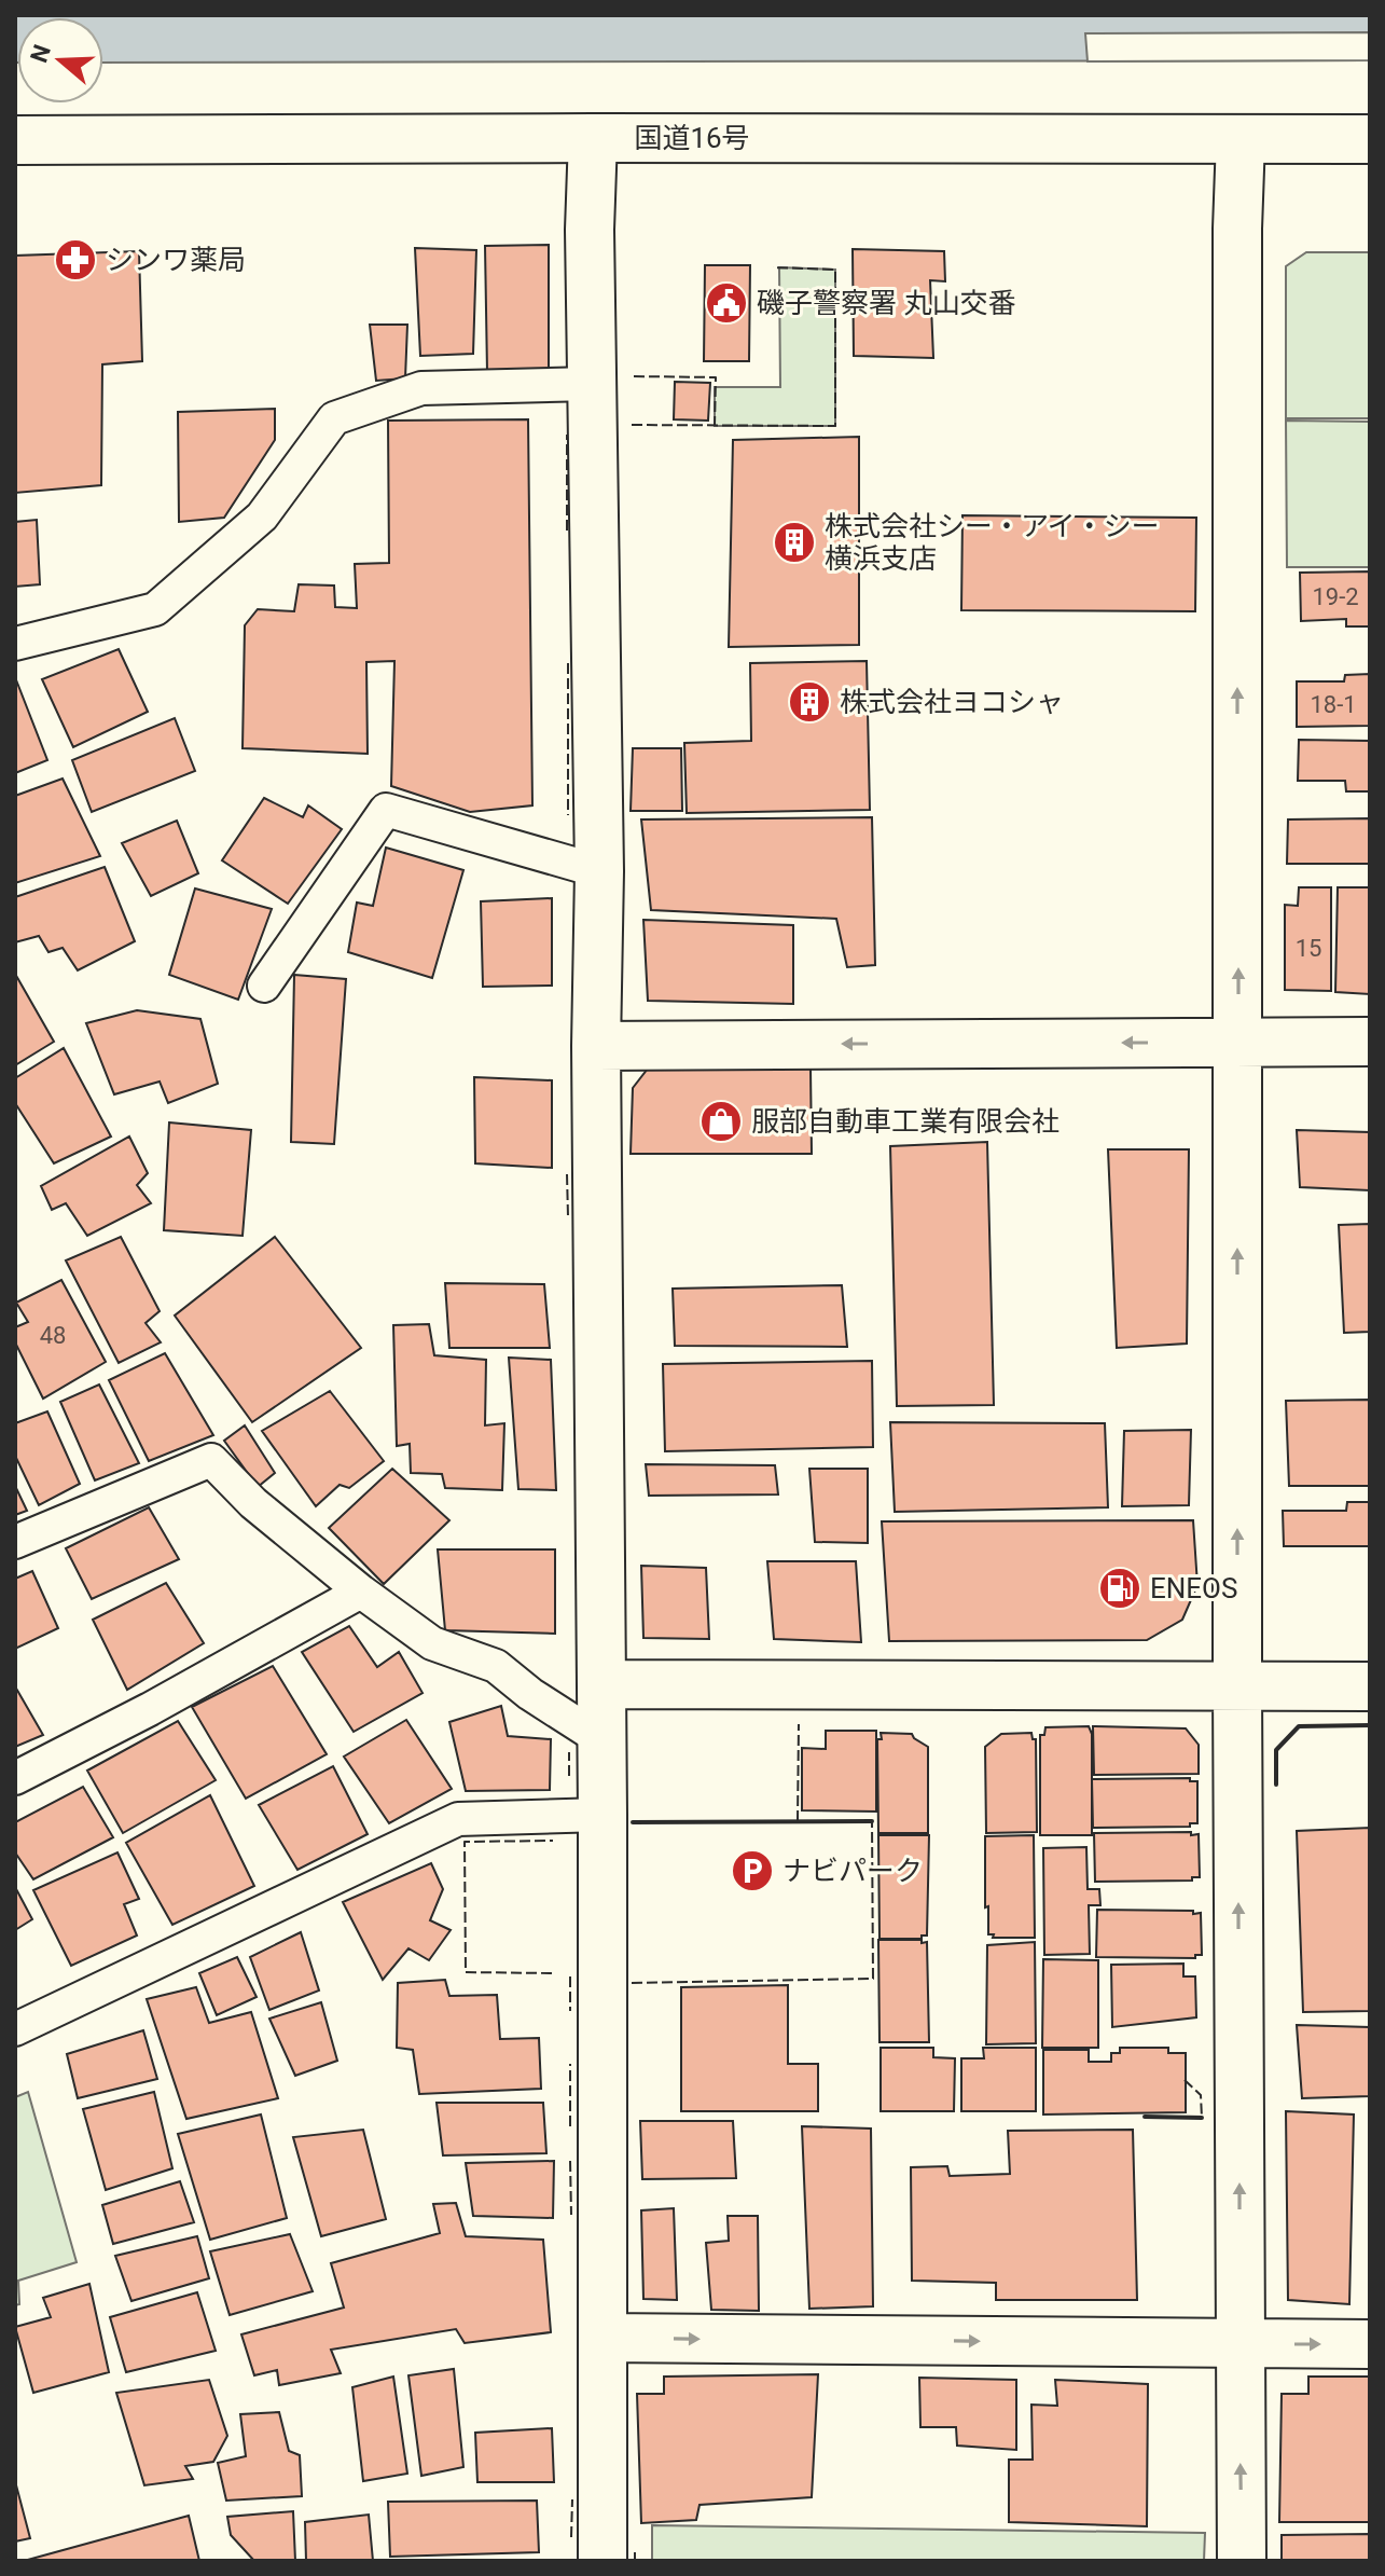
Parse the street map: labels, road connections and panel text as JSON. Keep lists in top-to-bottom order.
{
  "streets": {
    "main road": ["国道16号"]
  },
  "places": {
    "pharmacy": ["シンワ薬局"],
    "public building": ["磯子警察署 丸山交番"],
    "building": ["株式会社シー・アイ・シー 横浜支店", "株式会社ヨコシャ"],
    "shop": ["服部自動車工業有限会社"],
    "fuel station": ["ENEOS"],
    "parking": ["ナビパーク"]
  },
  "house_numbers": [
    "19-2",
    "18-1",
    "15",
    "48"
  ],
  "north": "left"
}
